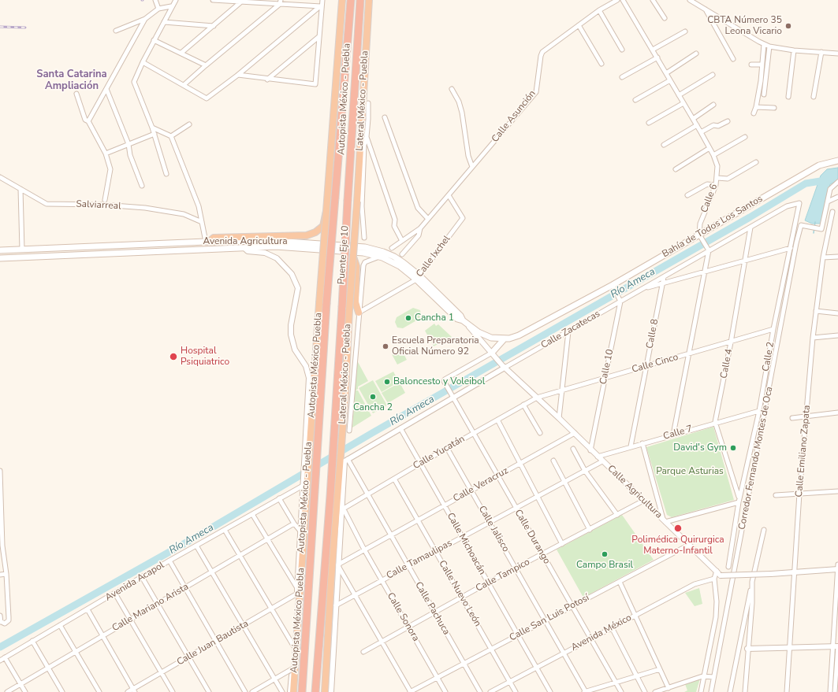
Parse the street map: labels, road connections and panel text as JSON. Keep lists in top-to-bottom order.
{
  "streets": {
    "highway": [
      "Autopista México - Puebla",
      "Lateral México - Puebla",
      "Puente Eje 10",
      "Autopista México Puebla"
    ],
    "main road": ["Bahía de Todos Los Santos", "Avenida Agricultura"],
    "street": [
      "Calle Asunción",
      "Calle 6",
      "Salviarreal",
      "Calle Ixchel",
      "Calle Zacatecas",
      "Calle 8",
      "Calle 2",
      "Calle Cinco",
      "Calle 4",
      "Calle 10",
      "Calle 7",
      "Calle Emiliano Zapata",
      "Calle Yucatán",
      "Corredor Fernando Montes de Oca",
      "Calle Veracruz",
      "Calle Agricultura",
      "Calle Jalisco",
      "Calle Durango",
      "Calle Michoacán",
      "Calle Tamaulipas",
      "Calle Tampico",
      "Avenida Acapol",
      "Calle Nuevo León",
      "Calle Mariano Arista",
      "Calle Pachuca",
      "Calle Sonora",
      "Calle San Luis Potosí",
      "Avenida México",
      "Calle Juan Bautista"
    ]
  },
  "crossings": [
    ["Autopista México - Puebla", "Puente Eje 10"],
    ["Lateral México - Puebla", "Puente Eje 10"],
    ["Calle Asunción", "Calle Ixchel"],
    ["Calle 6", "Bahía de Todos Los Santos"],
    ["Bahía de Todos Los Santos", "Avenida Agricultura"],
    ["Avenida Agricultura", "Calle Ixchel"],
    ["Avenida Agricultura", "Calle Agricultura"],
    ["Calle Zacatecas", "Calle 8"],
    ["Calle Zacatecas", "Calle 2"],
    ["Calle Zacatecas", "Calle 4"],
    ["Calle Zacatecas", "Calle 10"],
    ["Calle Zacatecas", "Calle Agricultura"],
    ["Calle Zacatecas", "Calle Durango"],
    ["Calle Zacatecas", "Calle Michoacán"],
    ["Calle Zacatecas", "Calle Pachuca"],
    ["Calle 8", "Calle Cinco"],
    ["Calle 8", "Calle 7"],
    ["Calle 2", "Calle Cinco"],
    ["Calle 2", "Calle 4"],
    ["Calle 2", "Calle 7"],
    ["Calle Cinco", "Calle 4"],
    ["Calle Cinco", "Calle 10"],
    ["Calle Cinco", "Calle Yucatán"],
    ["Calle Cinco", "Calle Agricultura"],
    ["Calle 4", "Calle 7"],
    ["Autopista México Puebla", "Avenida Acapol"],
    ["Autopista México Puebla", "Calle Juan Bautista"],
    ["Calle 10", "Calle Agricultura"],
    ["Calle 7", "Calle Agricultura"],
    ["Calle Emiliano Zapata", "Calle Agricultura"],
    ["Calle Yucatán", "Calle Agricultura"],
    ["Calle Yucatán", "Calle Jalisco"],
    ["Calle Yucatán", "Calle Durango"],
    ["Calle Yucatán", "Calle Michoacán"],
    ["Calle Yucatán", "Calle Nuevo León"],
    ["Calle Yucatán", "Calle Pachuca"],
    ["Calle Yucatán", "Calle Sonora"],
    ["Calle Veracruz", "Calle Agricultura"],
    ["Calle Veracruz", "Calle Jalisco"],
    ["Calle Veracruz", "Calle Durango"],
    ["Calle Veracruz", "Calle Michoacán"],
    ["Calle Veracruz", "Calle Nuevo León"],
    ["Calle Veracruz", "Calle Pachuca"],
    ["Calle Veracruz", "Calle Sonora"],
    ["Calle Agricultura", "Calle Durango"],
    ["Calle Agricultura", "Calle Tamaulipas"],
    ["Calle Agricultura", "Calle Tampico"],
    ["Calle Agricultura", "Calle San Luis Potosí"],
    ["Calle Jalisco", "Calle Tamaulipas"],
    ["Calle Jalisco", "Calle Tampico"],
    ["Calle Jalisco", "Calle San Luis Potosí"],
    ["Calle Jalisco", "Avenida México"],
    ["Calle Durango", "Calle Tamaulipas"],
    ["Calle Durango", "Calle Tampico"],
    ["Calle Durango", "Calle San Luis Potosí"],
    ["Calle Durango", "Avenida México"],
    ["Calle Michoacán", "Calle Tamaulipas"],
    ["Calle Michoacán", "Calle Tampico"],
    ["Calle Michoacán", "Calle San Luis Potosí"],
    ["Calle Michoacán", "Avenida México"],
    ["Calle Tamaulipas", "Calle Nuevo León"],
    ["Calle Tamaulipas", "Calle Pachuca"],
    ["Calle Tamaulipas", "Calle Sonora"],
    ["Calle Tampico", "Calle Nuevo León"],
    ["Calle Tampico", "Calle Pachuca"],
    ["Calle Tampico", "Calle Sonora"],
    ["Calle Nuevo León", "Calle San Luis Potosí"],
    ["Calle Nuevo León", "Avenida México"],
    ["Calle Pachuca", "Calle San Luis Potosí"],
    ["Calle Sonora", "Calle San Luis Potosí"]
  ],
  "districts": ["Santa Catarina Ampliación"],
  "water": ["Río Ameca"],
  "parks": ["Parque Asturias"],
  "places": [
    "CBTA Número 35 Leona Vicario",
    "Cancha 1",
    "Escuela Preparatoria Oficial Número 92",
    "Hospital Psiquiatrico",
    "Baloncesto y Voleibol",
    "Cancha 2",
    "David's Gym",
    "Polimédica Quirurgica Materno-Infantil",
    "Campo Brasil"
  ]
}
